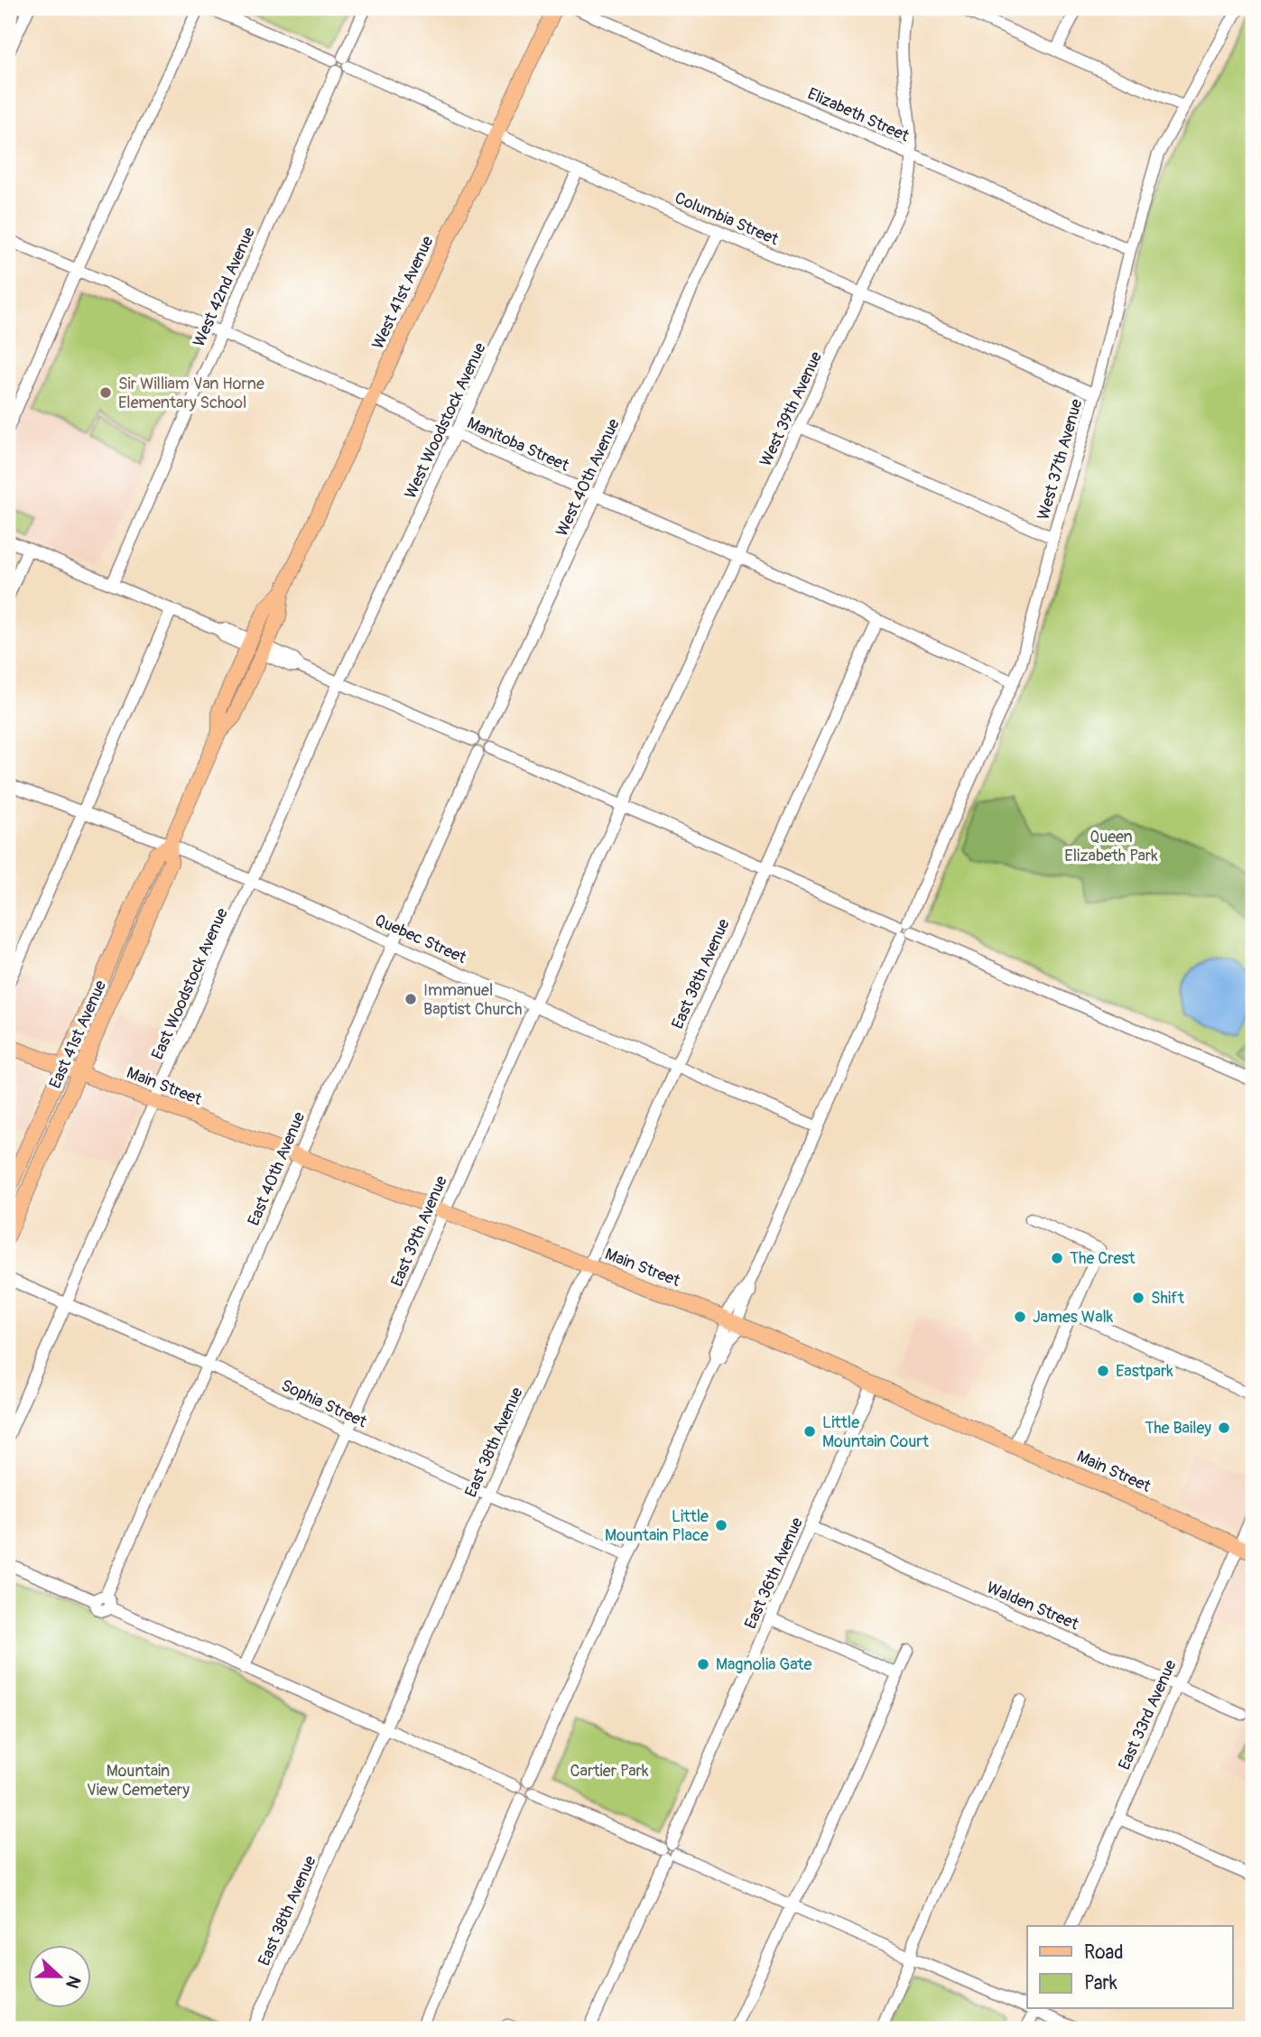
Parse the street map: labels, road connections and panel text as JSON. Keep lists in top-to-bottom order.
{
  "streets": {
    "main road": ["West 41st Avenue", "East 41st Avenue", "Main Street"],
    "street": [
      "Elizabeth Street",
      "Columbia Street",
      "West 42nd Avenue",
      "West 39th Avenue",
      "West Woodstock Avenue",
      "Manitoba Street",
      "West 37th Avenue",
      "West 40th Avenue",
      "Quebec Street",
      "East 38th Avenue",
      "East Woodstock Avenue",
      "East 40th Avenue",
      "East 39th Avenue",
      "Sophia Street",
      "East 36th Avenue",
      "Walden Street",
      "East 33rd Avenue"
    ]
  },
  "crossings": [
    ["Elizabeth Street", "West 39th Avenue"],
    ["Elizabeth Street", "West 37th Avenue"],
    ["Columbia Street", "West 42nd Avenue"],
    ["Columbia Street", "West 41st Avenue"],
    ["Columbia Street", "West 39th Avenue"],
    ["Columbia Street", "West Woodstock Avenue"],
    ["Columbia Street", "West 37th Avenue"],
    ["Columbia Street", "West 40th Avenue"],
    ["West 42nd Avenue", "Manitoba Street"],
    ["West 41st Avenue", "Manitoba Street"],
    ["West 41st Avenue", "East 41st Avenue"],
    ["West 39th Avenue", "Manitoba Street"],
    ["West 39th Avenue", "East 39th Avenue"],
    ["West Woodstock Avenue", "Manitoba Street"],
    ["West Woodstock Avenue", "East Woodstock Avenue"],
    ["Manitoba Street", "West 37th Avenue"],
    ["Manitoba Street", "West 40th Avenue"],
    ["Manitoba Street", "East 38th Avenue"],
    ["West 37th Avenue", "Quebec Street"],
    ["West 37th Avenue", "Main Street"],
    ["West 37th Avenue", "Sophia Street"],
    ["West 40th Avenue", "East 40th Avenue"],
    ["Quebec Street", "East 38th Avenue"],
    ["Quebec Street", "East Woodstock Avenue"],
    ["Quebec Street", "East 41st Avenue"],
    ["Quebec Street", "East 40th Avenue"],
    ["Quebec Street", "East 39th Avenue"],
    ["East 38th Avenue", "Main Street"],
    ["East 38th Avenue", "Sophia Street"],
    ["East Woodstock Avenue", "Main Street"],
    ["East Woodstock Avenue", "Sophia Street"],
    ["East 41st Avenue", "Main Street"],
    ["Main Street", "East 40th Avenue"],
    ["Main Street", "East 39th Avenue"],
    ["Main Street", "East 36th Avenue"],
    ["Main Street", "East 33rd Avenue"],
    ["East 40th Avenue", "Sophia Street"],
    ["East 39th Avenue", "Sophia Street"],
    ["East 36th Avenue", "Walden Street"],
    ["Walden Street", "East 33rd Avenue"]
  ],
  "parks": ["Queen Elizabeth Park", "Mountain View Cemetery", "Cartier Park"],
  "places": [
    "Sir William Van Horne Elementary School",
    "Immanuel Baptist Church",
    "The Crest",
    "Shift",
    "James Walk",
    "Eastpark",
    "The Bailey",
    "Little Mountain Court",
    "Little Mountain Place",
    "Magnolia Gate"
  ],
  "legend": ["Road", "Park"],
  "north": "right"
}
